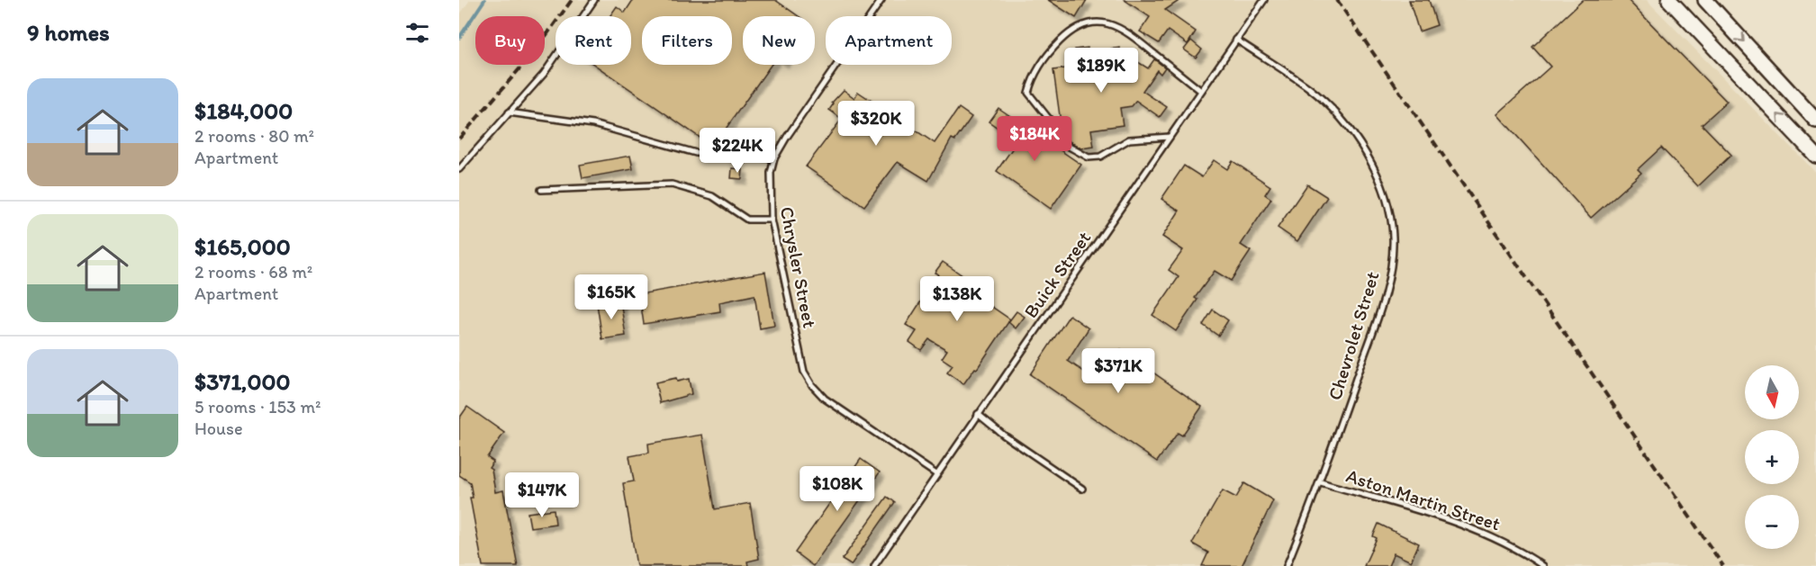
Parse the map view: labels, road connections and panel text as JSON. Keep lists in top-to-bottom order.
{
  "streets": {
    "lane": [
      "Chrysler Street",
      "Buick Street",
      "Chevrolet Street",
      "Aston Martin Street"
    ]
  },
  "crossings": [
    ["Chrysler Street", "Buick Street"],
    ["Buick Street", "Chevrolet Street"],
    ["Chevrolet Street", "Aston Martin Street"]
  ],
  "north": "bottom",
  "page": {
    "heading": "9 homes",
    "chip": [
      "Buy",
      "Rent",
      "Filters",
      "New",
      "Apartment"
    ],
    "price": [
      "$189K",
      "$320K",
      "$184K",
      "$224K",
      "$165K",
      "$138K",
      "$371K",
      "$108K",
      "$147K"
    ],
    "list": [
      {
        "name": "$184,000",
        "note": "2 rooms · 80 m² · Apartment"
      },
      {
        "name": "$165,000",
        "note": "2 rooms · 68 m² · Apartment"
      },
      {
        "name": "$371,000",
        "note": "5 rooms · 153 m² · House"
      }
    ],
    "map_buttons": ["+", "−"]
  }
}
